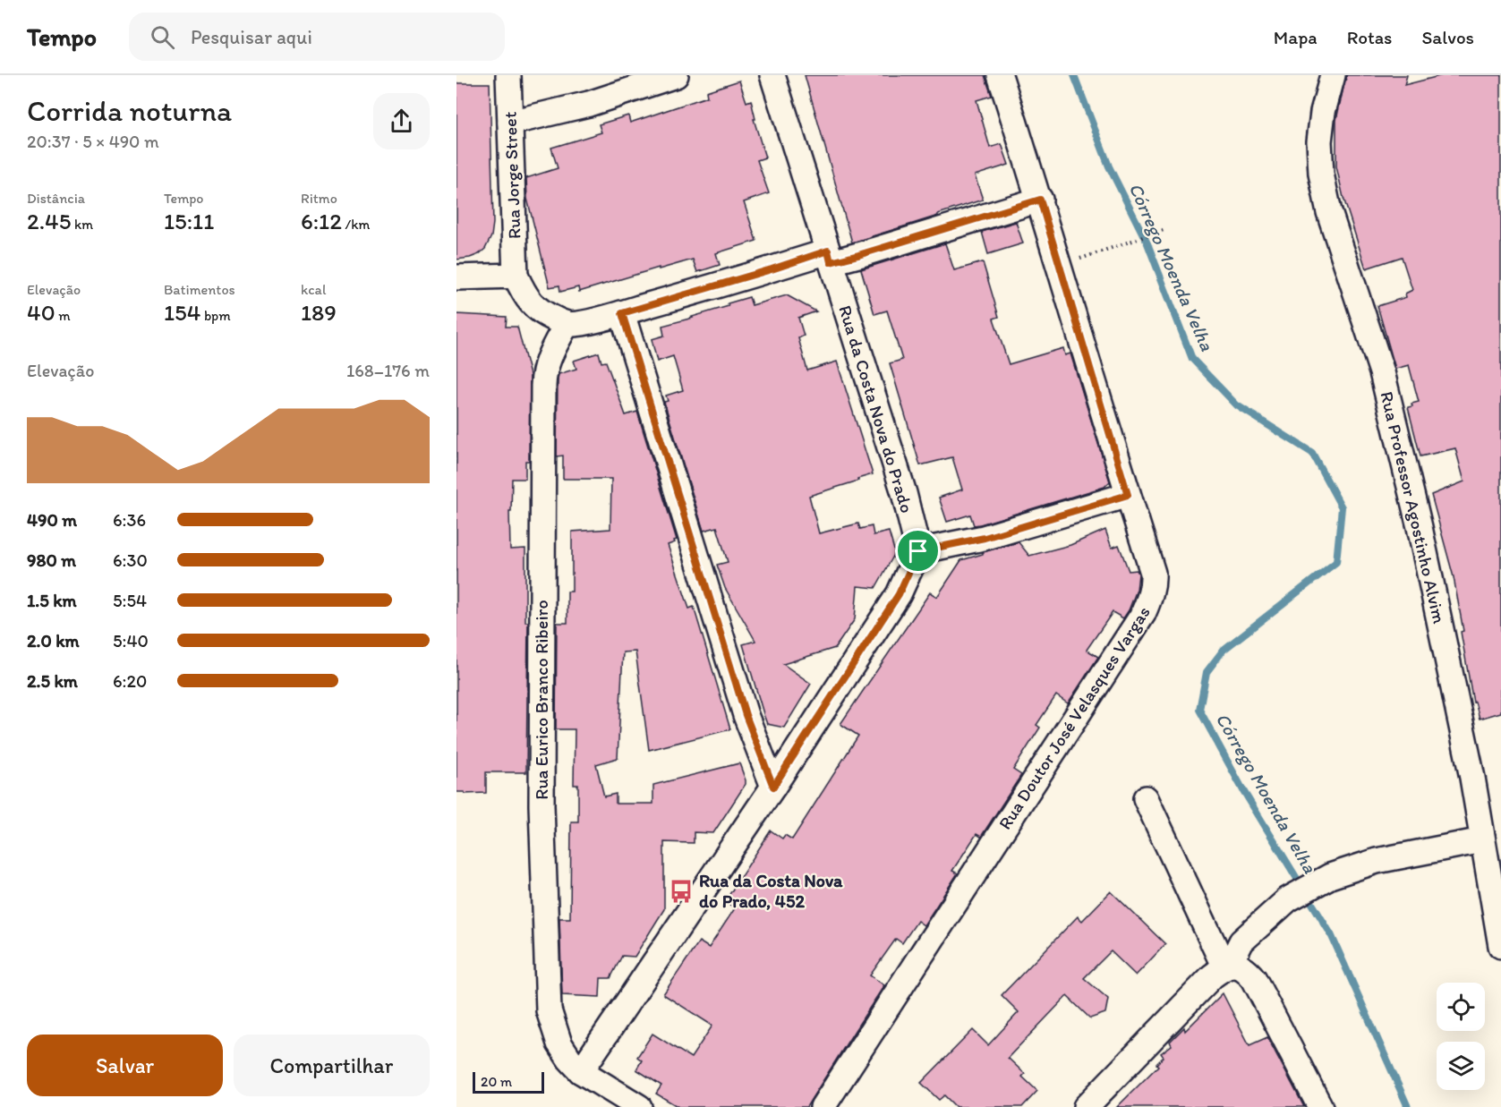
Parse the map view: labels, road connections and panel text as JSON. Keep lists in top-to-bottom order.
{
  "streets": {
    "street": [
      "Rua Jorge Street",
      "Rua da Costa Nova do Prado",
      "Rua Professor Agostinho Alvim",
      "Rua Eurico Branco Ribeiro",
      "Rua Doutor José Velasques Vargas"
    ]
  },
  "water": ["Córrego Moenda Velha"],
  "places": {
    "bus stop": ["Rua da Costa Nova do Prado, 452"]
  },
  "scale_bar": "20 m",
  "page": {
    "header": "Tempo",
    "search": "Pesquisar aqui",
    "nav": ["Mapa", "Rotas", "Salvos"],
    "heading": ["Corrida noturna", "20:37 · 5 × 490 m"],
    "stats": [
      ["Distância", "2.45 km"],
      ["Tempo", "15:11"],
      ["Ritmo", "6:12 /km"],
      ["Elevação", "40 m"],
      ["Batimentos", "154 bpm"],
      ["kcal", "189"]
    ],
    "chart": ["Elevação", "168–176 m"],
    "list": [
      {
        "name": "490 m",
        "note": "6:36"
      },
      {
        "name": "980 m",
        "note": "6:30"
      },
      {
        "name": "1.5 km",
        "note": "5:54"
      },
      {
        "name": "2.0 km",
        "note": "5:40"
      },
      {
        "name": "2.5 km",
        "note": "6:20"
      }
    ],
    "buttons": ["Salvar", "Compartilhar"],
    "scale": "20 m"
  }
}
